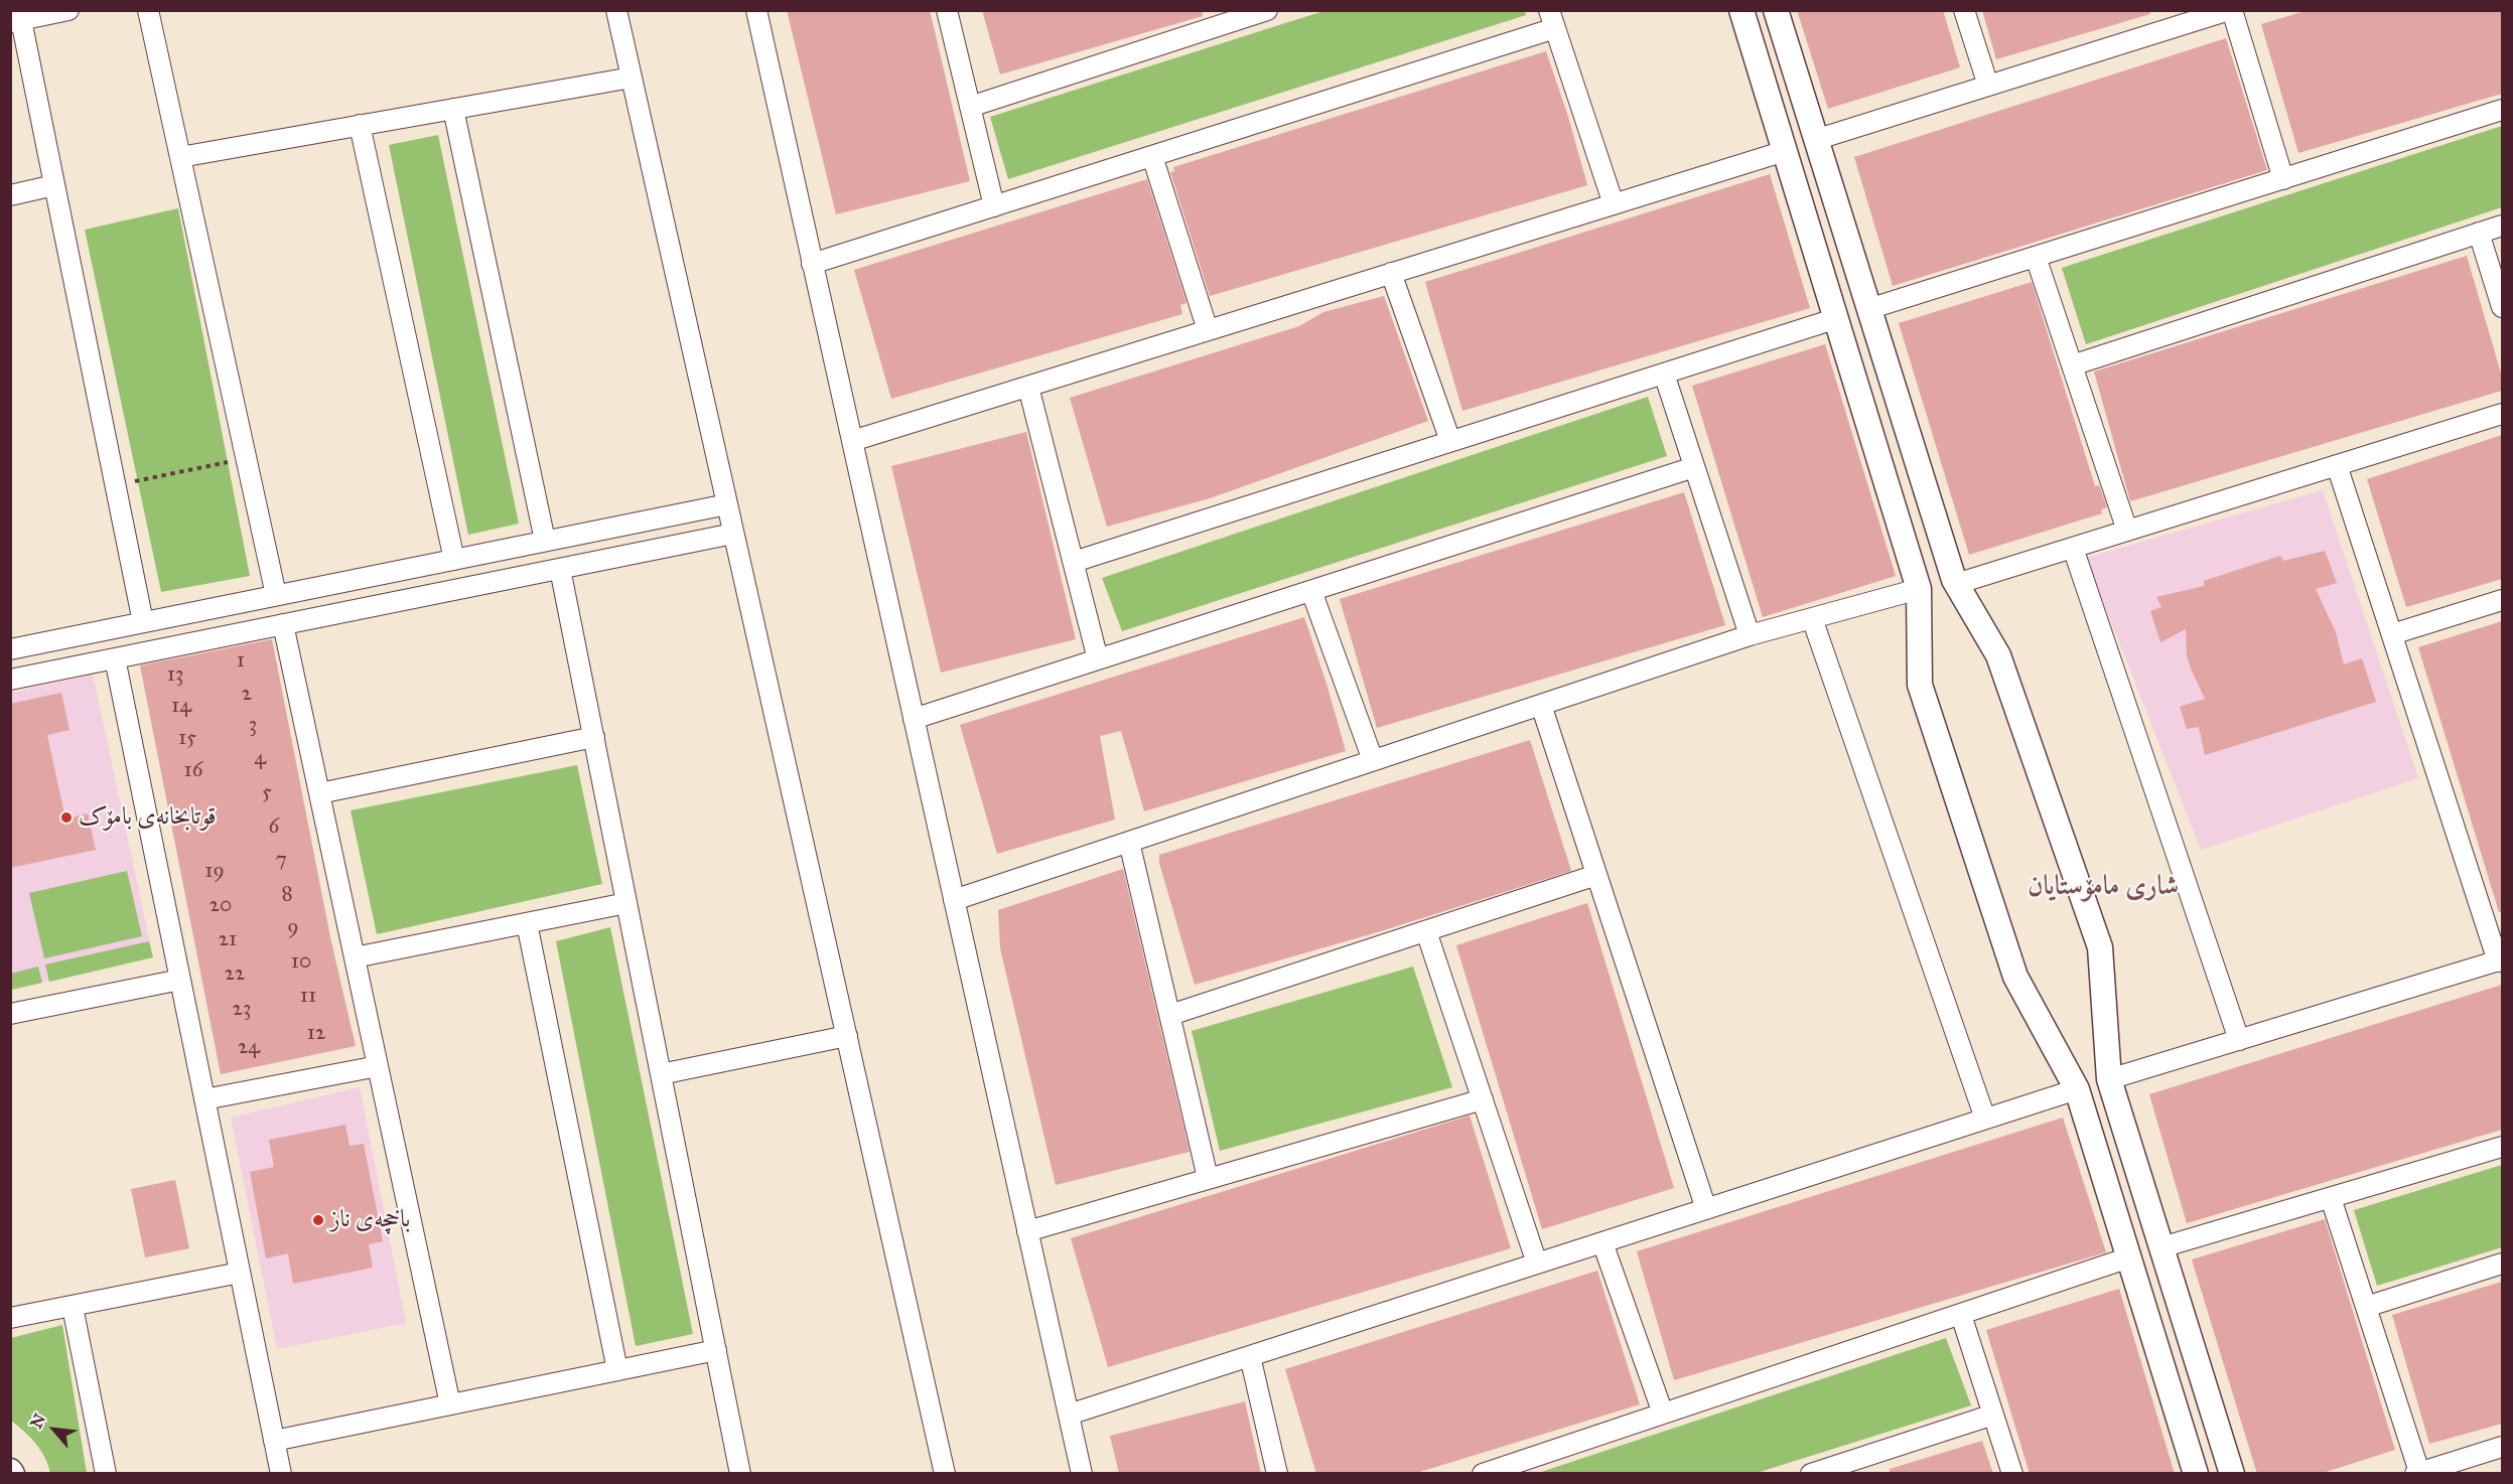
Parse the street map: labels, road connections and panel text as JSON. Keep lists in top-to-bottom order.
{
  "districts": ["شاری مامۆستایان"],
  "places": ["قوتابخانەی بامۆک", "باخچەی ناز"],
  "house_numbers": [
    "1",
    "13",
    "2",
    "14",
    "3",
    "15",
    "4",
    "16",
    "5",
    "6",
    "7",
    "19",
    "8",
    "20",
    "9",
    "21",
    "10",
    "22",
    "11",
    "23",
    "12",
    "24"
  ],
  "north": "top left"
}
